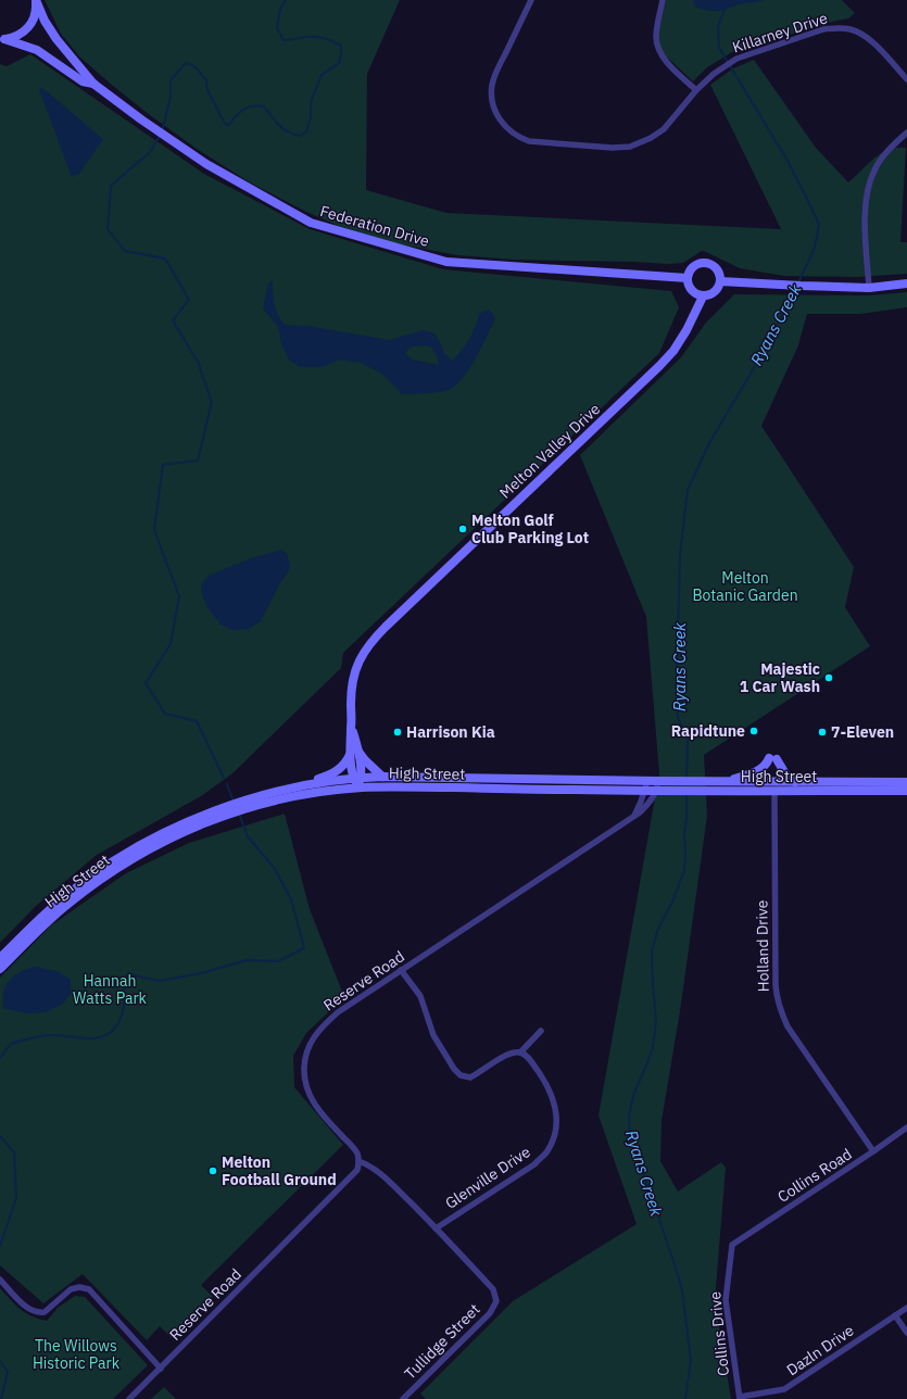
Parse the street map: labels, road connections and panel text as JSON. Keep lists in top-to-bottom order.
{
  "streets": {
    "main road": ["Federation Drive", "Melton Valley Drive", "High Street"],
    "street": [
      "Killarney Drive",
      "Holland Drive",
      "Reserve Road",
      "Collins Road",
      "Glenville Drive",
      "Collins Drive",
      "Tullidge Street",
      "Dazln Drive"
    ]
  },
  "crossings": [
    ["Federation Drive", "Melton Valley Drive"],
    ["Melton Valley Drive", "High Street"],
    ["High Street", "Holland Drive"],
    ["High Street", "Reserve Road"],
    ["Holland Drive", "Collins Road"],
    ["Collins Road", "Collins Drive"],
    ["Glenville Drive", "Tullidge Street"],
    ["Collins Drive", "Dazln Drive"]
  ],
  "water": ["Ryans Creek"],
  "parks": ["Melton Botanic Garden", "Hannah Watts Park", "The Willows Historic Park"],
  "places": [
    "Melton Golf Club Parking Lot",
    "Majestic 1 Car Wash",
    "Rapidtune",
    "Harrison Kia",
    "7-Eleven",
    "Melton Football Ground"
  ]
}
